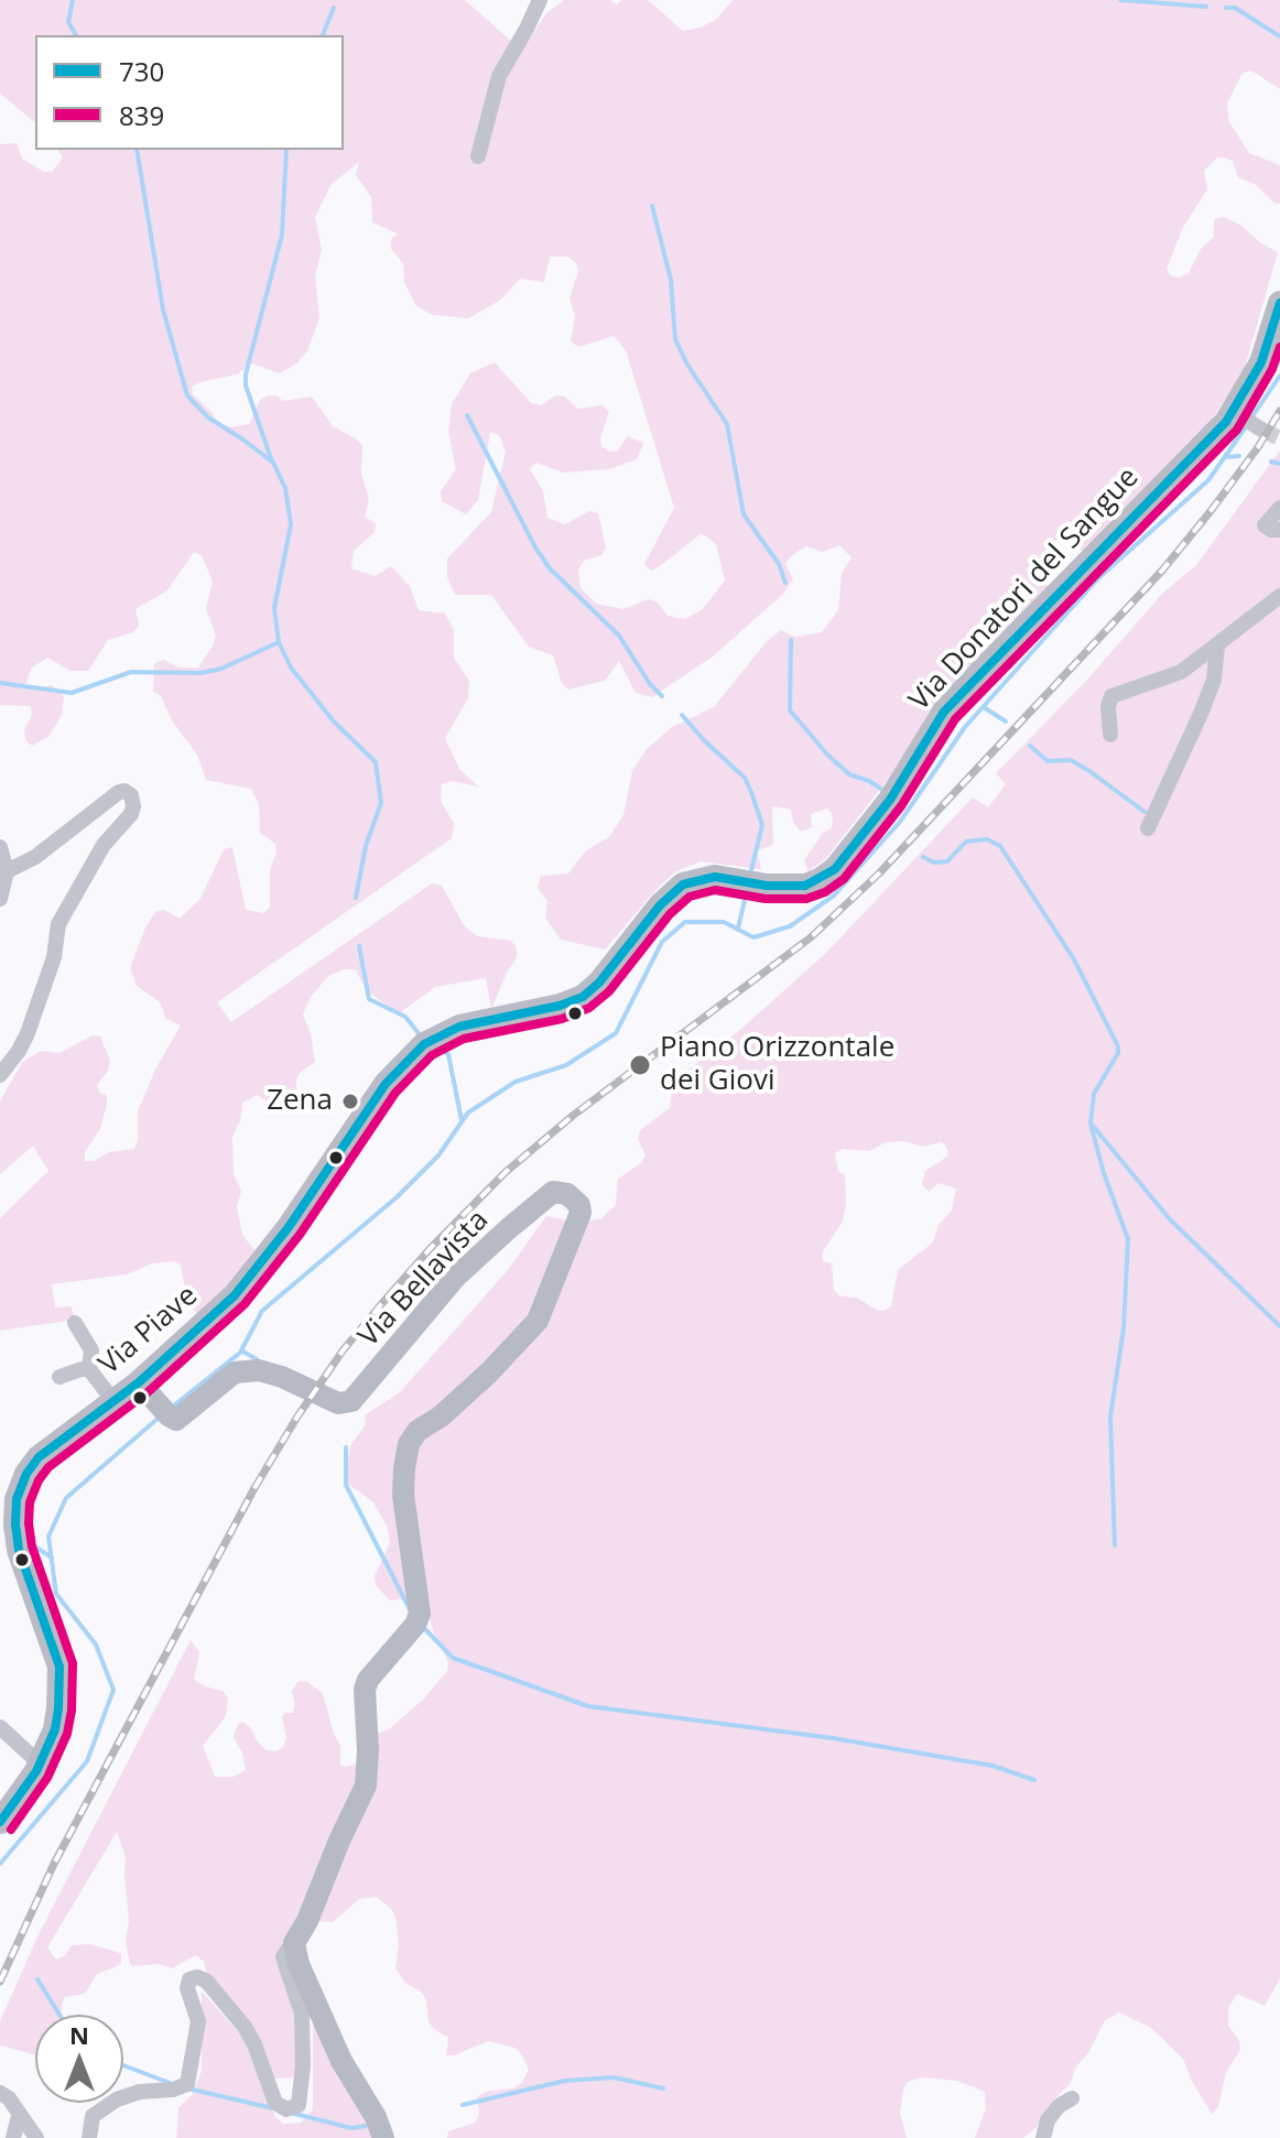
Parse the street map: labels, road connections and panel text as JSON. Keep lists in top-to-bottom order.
{
  "streets": {
    "main road": ["Via Donatori del Sangue", "Via Piave"],
    "street": ["Via Bellavista"]
  },
  "crossings": [
    ["Via Donatori del Sangue", "Via Piave"],
    ["Via Bellavista", "Via Piave"]
  ],
  "places": ["Piano Orizzontale dei Giovi", "Zena"],
  "lines": ["transit line 730", "transit line 839"],
  "legend": ["730", "839"],
  "north": "top"
}
